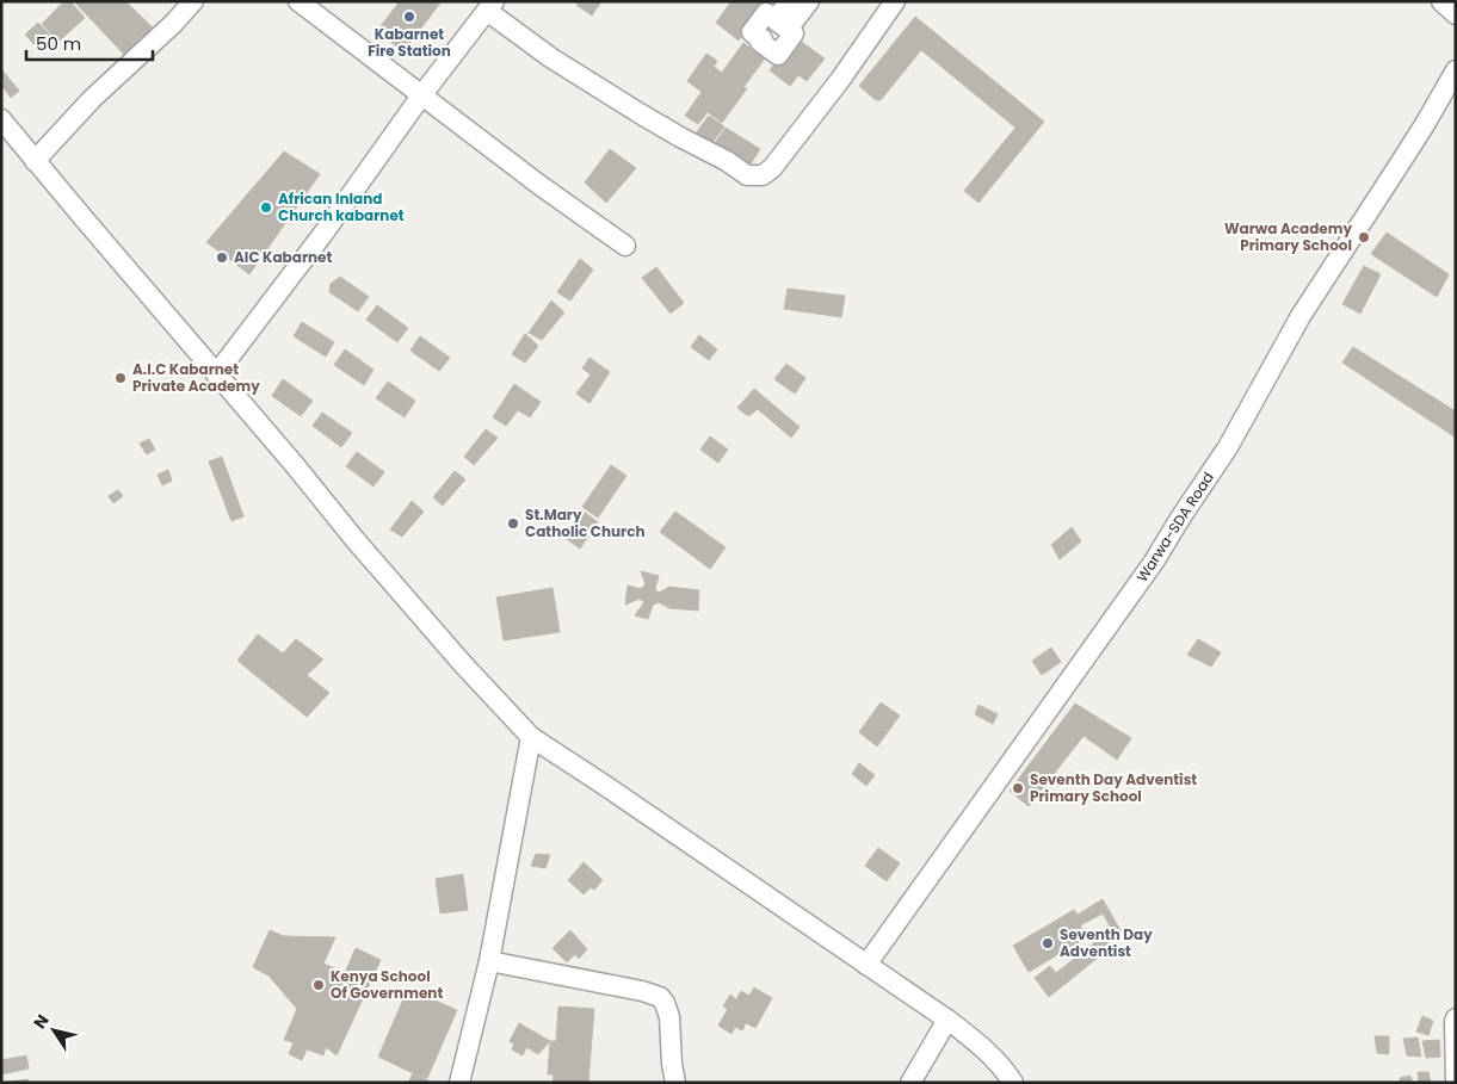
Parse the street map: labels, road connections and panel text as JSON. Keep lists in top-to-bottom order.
{
  "streets": {
    "street": ["Warwa-SDA Road"]
  },
  "places": [
    "Kabarnet Fire Station",
    "African Inland Church kabarnet",
    "Warwa Academy Primary School",
    "AIC Kabarnet",
    "A.I.C Kabarnet Private Academy",
    "St.Mary Catholic Church",
    "Seventh Day Adventist Primary School",
    "Seventh Day Adventist",
    "Kenya School Of Government"
  ],
  "scale_bar": "50 m",
  "north": "top left"
}
